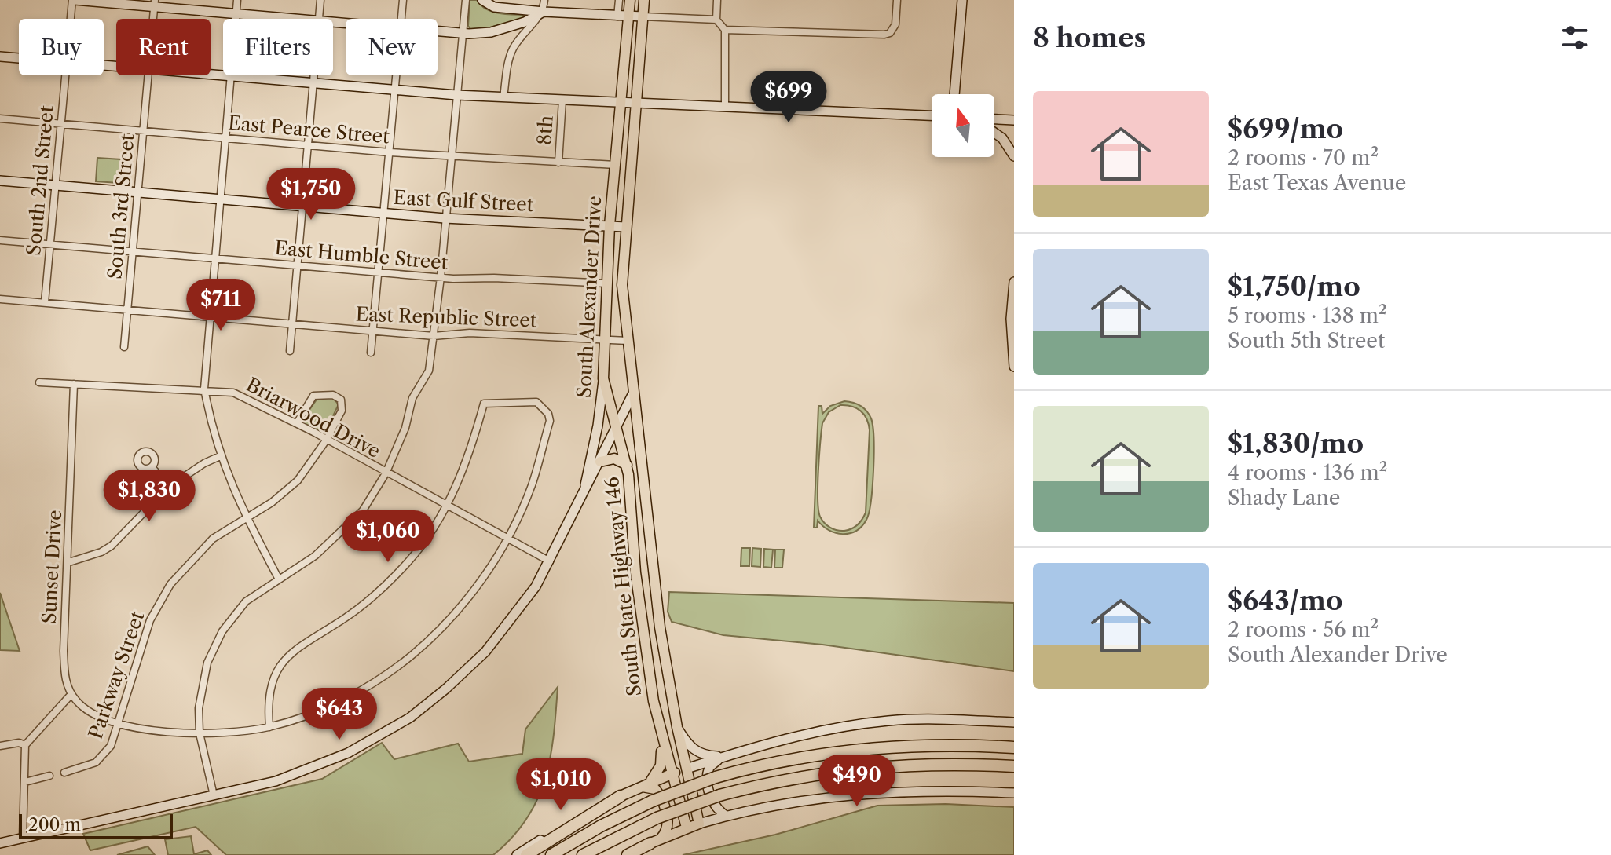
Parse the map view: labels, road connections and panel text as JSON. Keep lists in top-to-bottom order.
{
  "streets": {
    "main road": ["East Gulf Street", "South Alexander Drive", "South State Highway 146"],
    "street": [
      "East Pearce Street",
      "8th",
      "South 2nd Street",
      "South 3rd Street",
      "East Humble Street",
      "East Republic Street",
      "Briarwood Drive",
      "Sunset Drive",
      "Parkway Street"
    ]
  },
  "crossings": [
    ["East Pearce Street", "8th"],
    ["East Pearce Street", "South 2nd Street"],
    ["East Pearce Street", "South 3rd Street"],
    ["East Pearce Street", "South Alexander Drive"],
    ["South 2nd Street", "East Gulf Street"],
    ["South 2nd Street", "East Humble Street"],
    ["South 2nd Street", "East Republic Street"],
    ["East Gulf Street", "South 3rd Street"],
    ["East Gulf Street", "South Alexander Drive"],
    ["South 3rd Street", "East Humble Street"],
    ["South 3rd Street", "East Republic Street"],
    ["East Humble Street", "South Alexander Drive"],
    ["South Alexander Drive", "East Republic Street"],
    ["South Alexander Drive", "Briarwood Drive"],
    ["South Alexander Drive", "South State Highway 146"],
    ["Briarwood Drive", "Sunset Drive"],
    ["Briarwood Drive", "Parkway Street"]
  ],
  "scale_bar": "200 m",
  "north": "top",
  "page": {
    "heading": "8 homes",
    "chip": [
      "Buy",
      "Rent",
      "Filters",
      "New"
    ],
    "price": [
      "$699",
      "$1,750",
      "$711",
      "$1,830",
      "$1,060",
      "$643",
      "$490",
      "$1,010"
    ],
    "list": [
      {
        "name": "$699/mo",
        "note": "2 rooms · 70 m² · East Texas Avenue"
      },
      {
        "name": "$1,750/mo",
        "note": "5 rooms · 138 m² · South 5th Street"
      },
      {
        "name": "$1,830/mo",
        "note": "4 rooms · 136 m² · Shady Lane"
      },
      {
        "name": "$643/mo",
        "note": "2 rooms · 56 m² · South Alexander Drive"
      }
    ],
    "scale": "200 m"
  }
}
